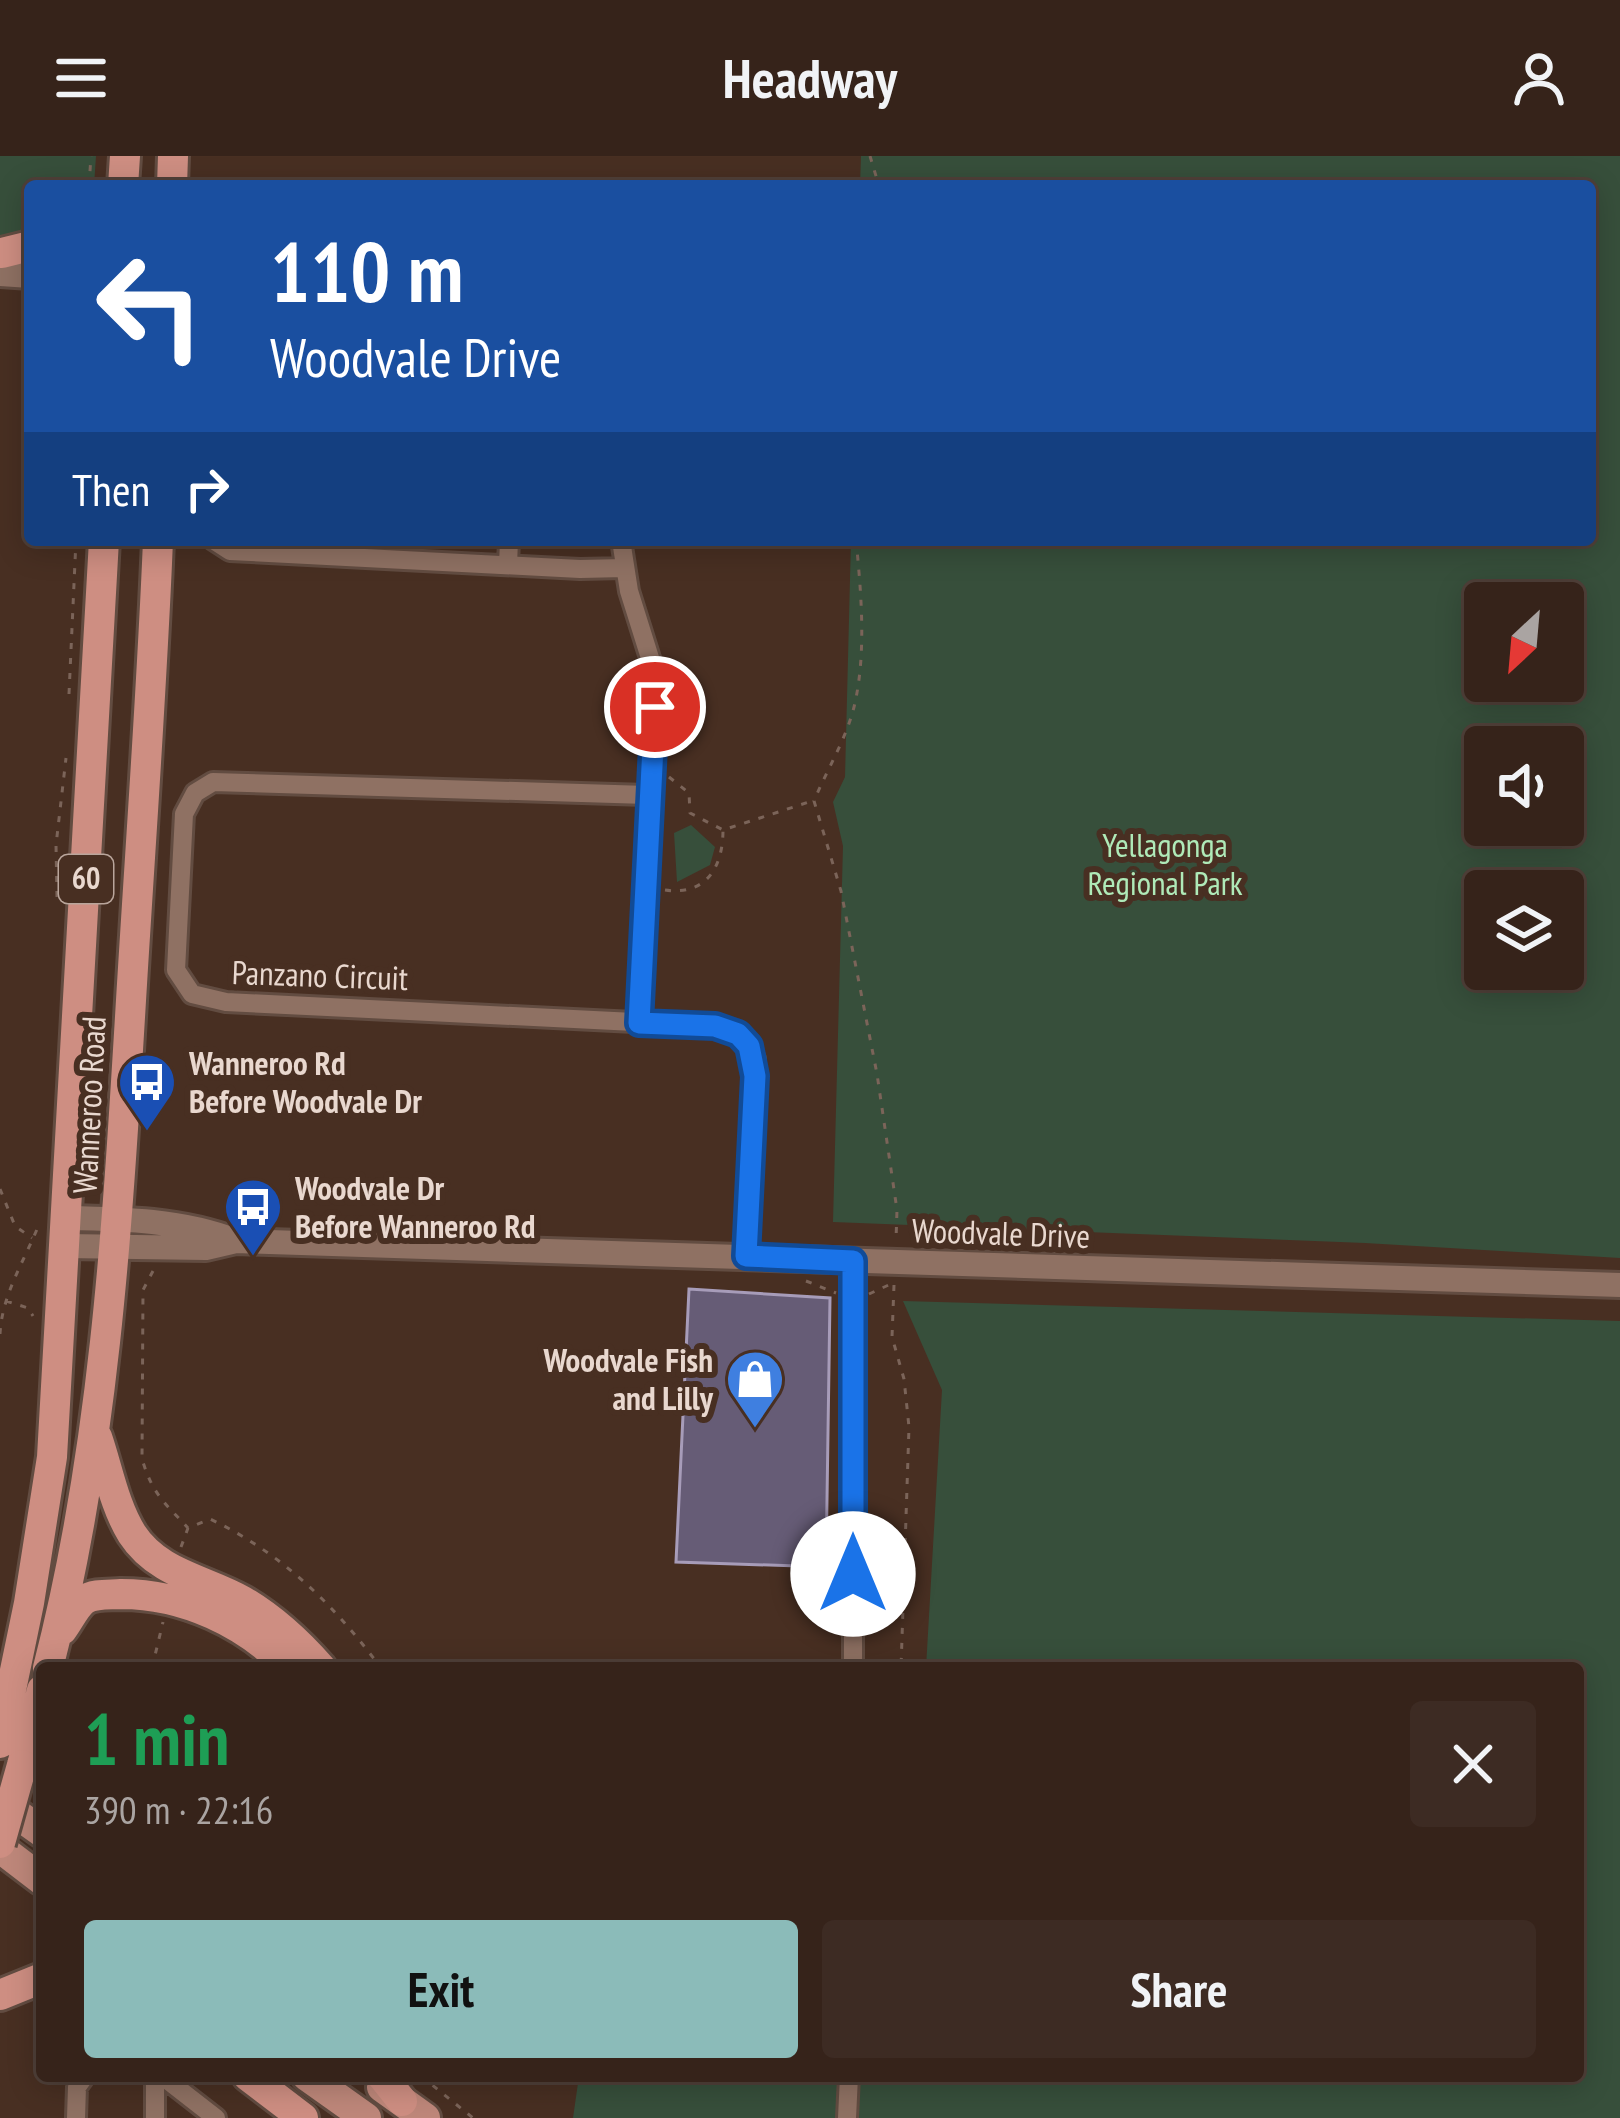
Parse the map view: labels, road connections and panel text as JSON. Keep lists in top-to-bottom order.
{
  "streets": {
    "highway": ["60", "Wanneroo Road"],
    "street": ["Panzano Circuit", "Woodvale Drive"]
  },
  "crossings": [
    ["60", "Wanneroo Road"],
    ["60", "Woodvale Drive"],
    ["Panzano Circuit", "Woodvale Drive"],
    ["Wanneroo Road", "Woodvale Drive"]
  ],
  "parks": ["Yellagonga Regional Park"],
  "places": {
    "bus stop": ["Wanneroo Rd Before Woodvale Dr", "Woodvale Dr Before Wanneroo Rd"],
    "shop": ["Woodvale Fish and Lilly"]
  },
  "north": "bottom left",
  "page": {
    "header": "Headway",
    "turn": ["110 m", "Woodvale Drive"],
    "then": "Then",
    "heading": ["1 min", "390 m · 22:16"],
    "buttons": ["Exit", "Share"]
  }
}
